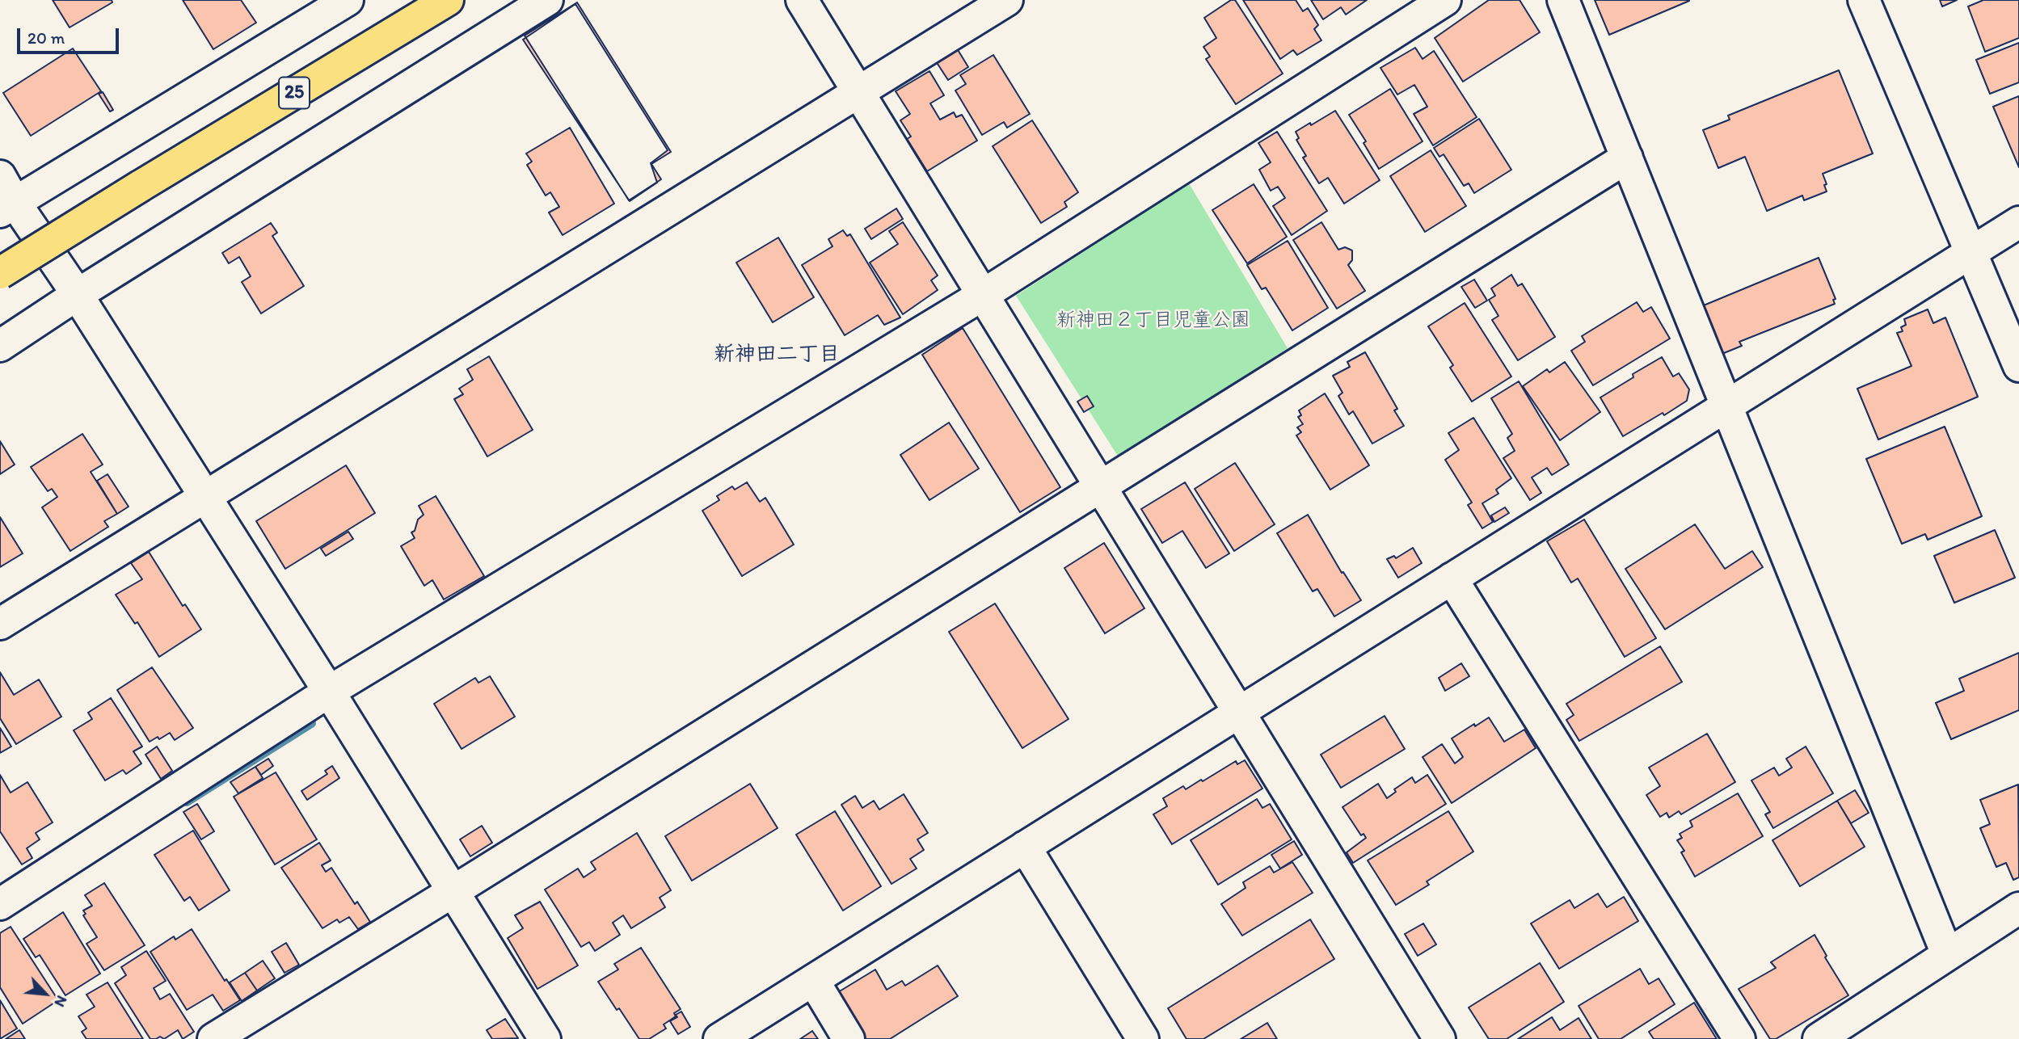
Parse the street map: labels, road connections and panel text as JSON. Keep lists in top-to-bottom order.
{
  "streets": {
    "main road": ["25"]
  },
  "districts": ["新神田二丁目"],
  "parks": ["新神田２丁目児童公園"],
  "scale_bar": "20 m",
  "north": "bottom right"
}
